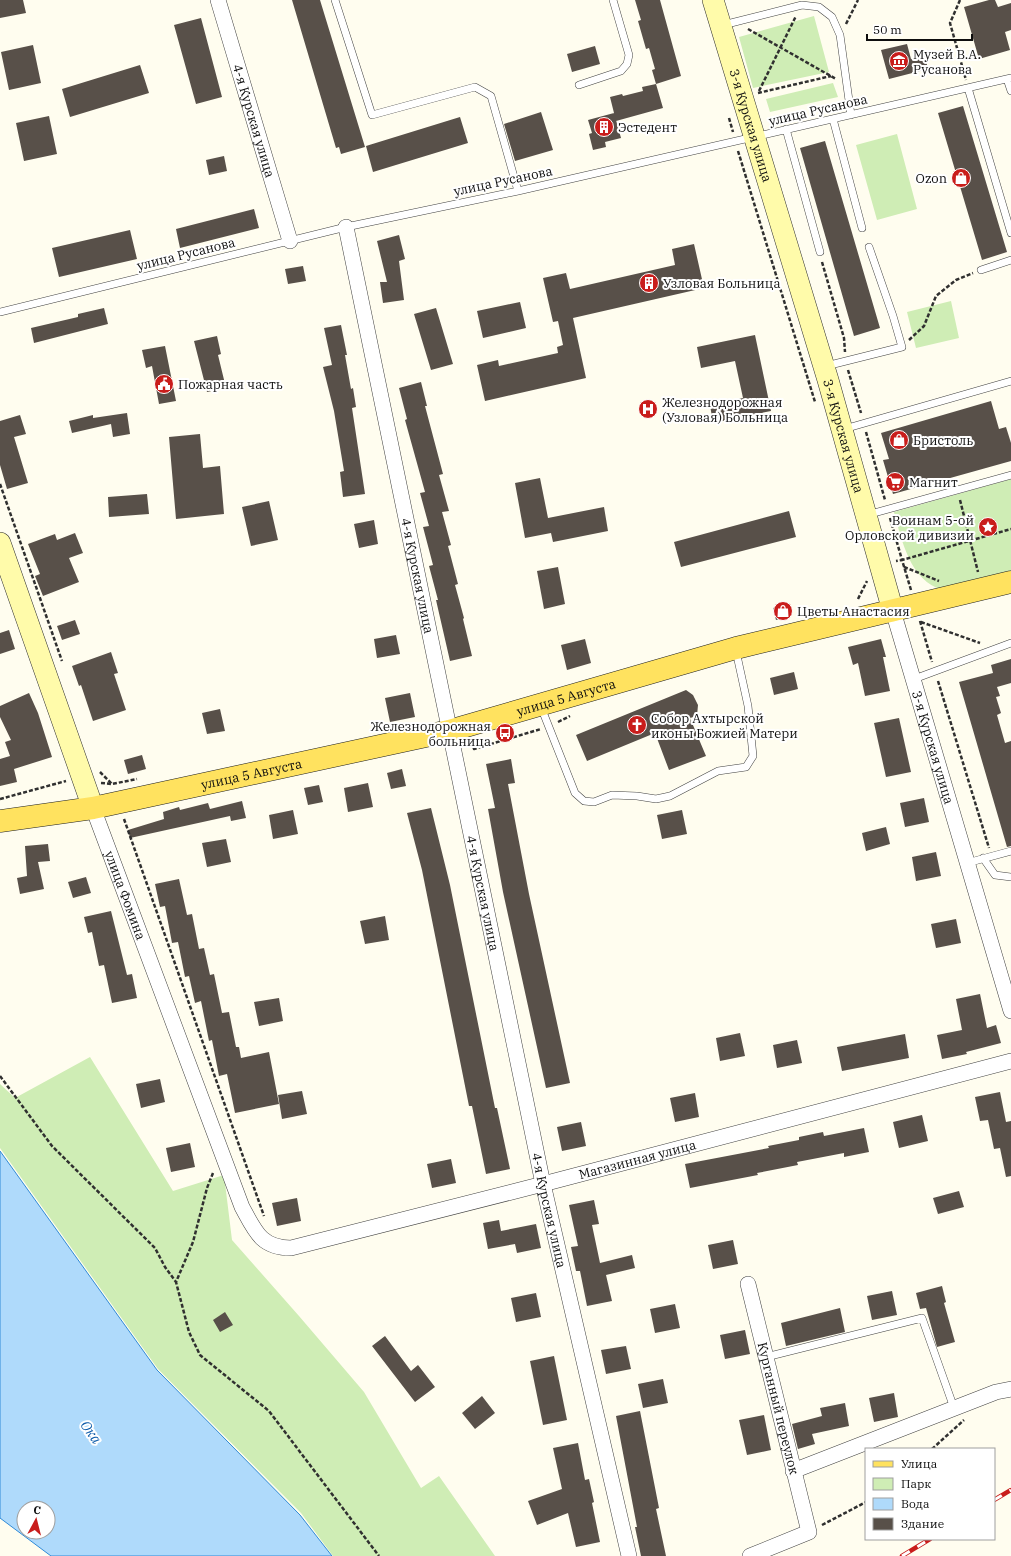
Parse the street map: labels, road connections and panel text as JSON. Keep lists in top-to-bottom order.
{
  "streets": {
    "main road": ["3-я Курская улица", "улица 5 Августа", "улица Фомина"],
    "street": ["4-я Курская улица", "Магазинная улица", "Курганный переулок"],
    "lane": ["улица Русанова"]
  },
  "crossings": [
    ["улица Русанова", "4-я Курская улица"],
    ["улица Русанова", "3-я Курская улица"],
    ["4-я Курская улица", "улица 5 Августа"],
    ["4-я Курская улица", "Магазинная улица"],
    ["3-я Курская улица", "улица 5 Августа"],
    ["улица 5 Августа", "улица Фомина"],
    ["улица Фомина", "Магазинная улица"]
  ],
  "water": ["Ока"],
  "places": {
    "museum": ["Музей В.А. Русанова"],
    "building": ["Эстедент", "Узловая Больница"],
    "shop": ["Ozon", "Бристоль", "Цветы Анастасия"],
    "public building": ["Пожарная часть"],
    "hospital": ["Железнодорожная (Узловая) Больница"],
    "supermarket": ["Магнит"],
    "place": ["Воинам 5-ой Орловской дивизии"],
    "church": ["Собор Ахтырской иконы Божией Матери"],
    "bus stop": ["Железнодорожная больница"]
  },
  "legend": [
    "Улица",
    "Парк",
    "Вода",
    "Здание"
  ],
  "scale_bar": "50 m",
  "north": "top"
}
